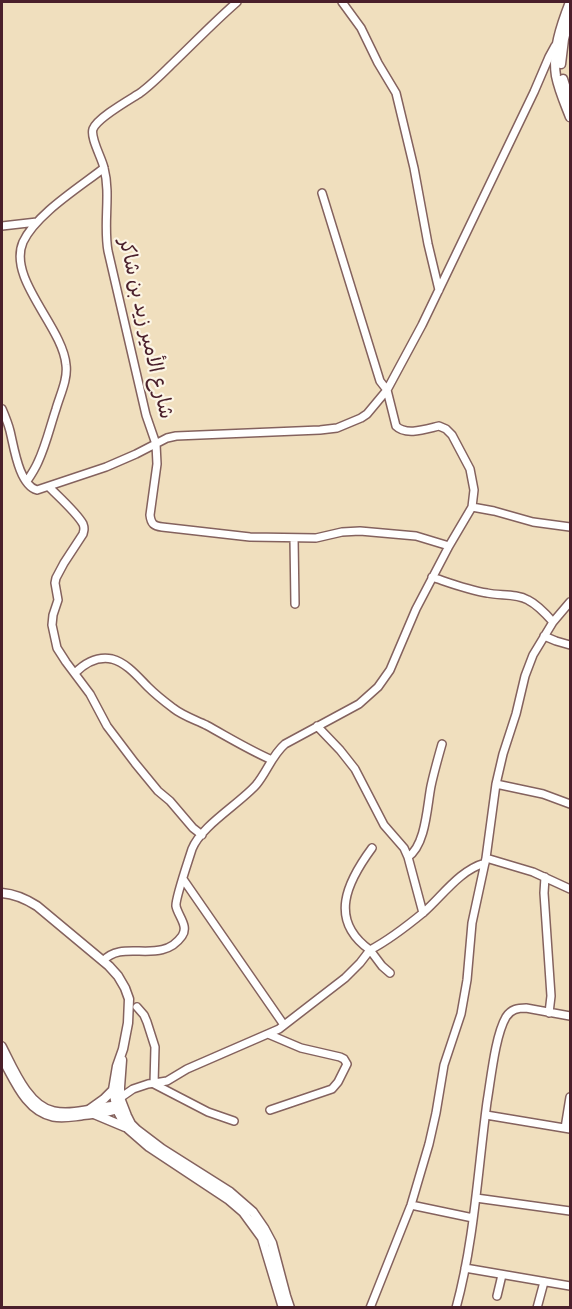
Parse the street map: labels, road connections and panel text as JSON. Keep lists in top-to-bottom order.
{
  "streets": {
    "street": ["شارع الأمير زيد بن شاكر"]
  }
}
